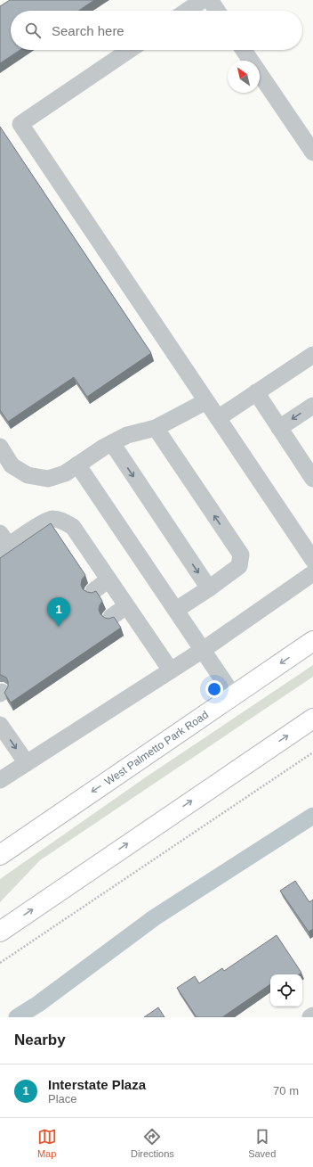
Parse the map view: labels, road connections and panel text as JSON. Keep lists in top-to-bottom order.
{
  "streets": {
    "main road": ["West Palmetto Park Road"]
  },
  "north": "top left",
  "page": {
    "search": "Search here",
    "pins": "1",
    "heading": "Nearby",
    "list": [
      {
        "mark": "1",
        "name": "Interstate Plaza",
        "note": "Place",
        "value": "70 m"
      }
    ],
    "nav": ["Map", "Directions", "Saved"]
  }
}
